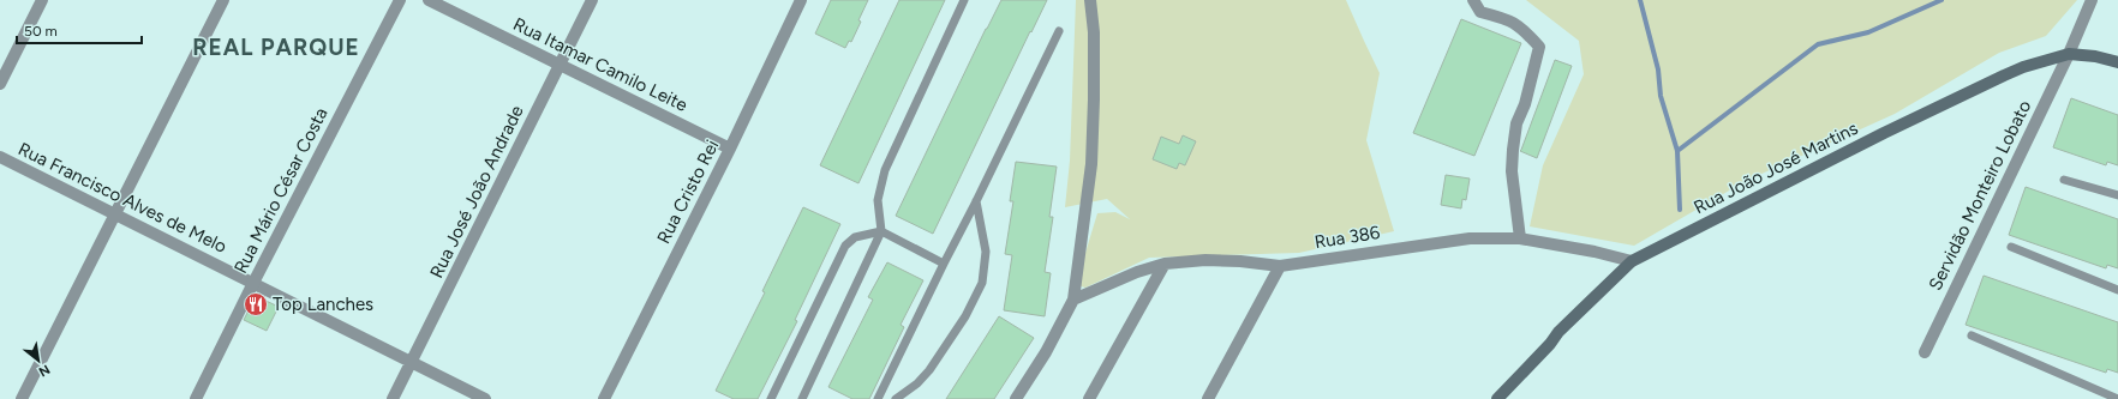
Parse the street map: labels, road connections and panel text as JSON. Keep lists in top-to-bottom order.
{
  "streets": {
    "main road": ["Rua João José Martins"],
    "street": [
      "Rua Itamar Camilo Leite",
      "Rua Mário César Costa",
      "Rua José João Andrade",
      "Rua Cristo Rei",
      "Servidão Monteiro Lobato",
      "Rua Francisco Alves de Melo",
      "Rua 386"
    ]
  },
  "crossings": [
    ["Rua Itamar Camilo Leite", "Rua José João Andrade"],
    ["Rua Itamar Camilo Leite", "Rua Cristo Rei"],
    ["Rua João José Martins", "Servidão Monteiro Lobato"],
    ["Rua João José Martins", "Rua 386"],
    ["Rua Mário César Costa", "Rua Francisco Alves de Melo"],
    ["Rua José João Andrade", "Rua Francisco Alves de Melo"]
  ],
  "districts": ["REAL PARQUE"],
  "places": {
    "restaurant": ["Top Lanches"]
  },
  "scale_bar": "50 m",
  "north": "bottom right"
}
